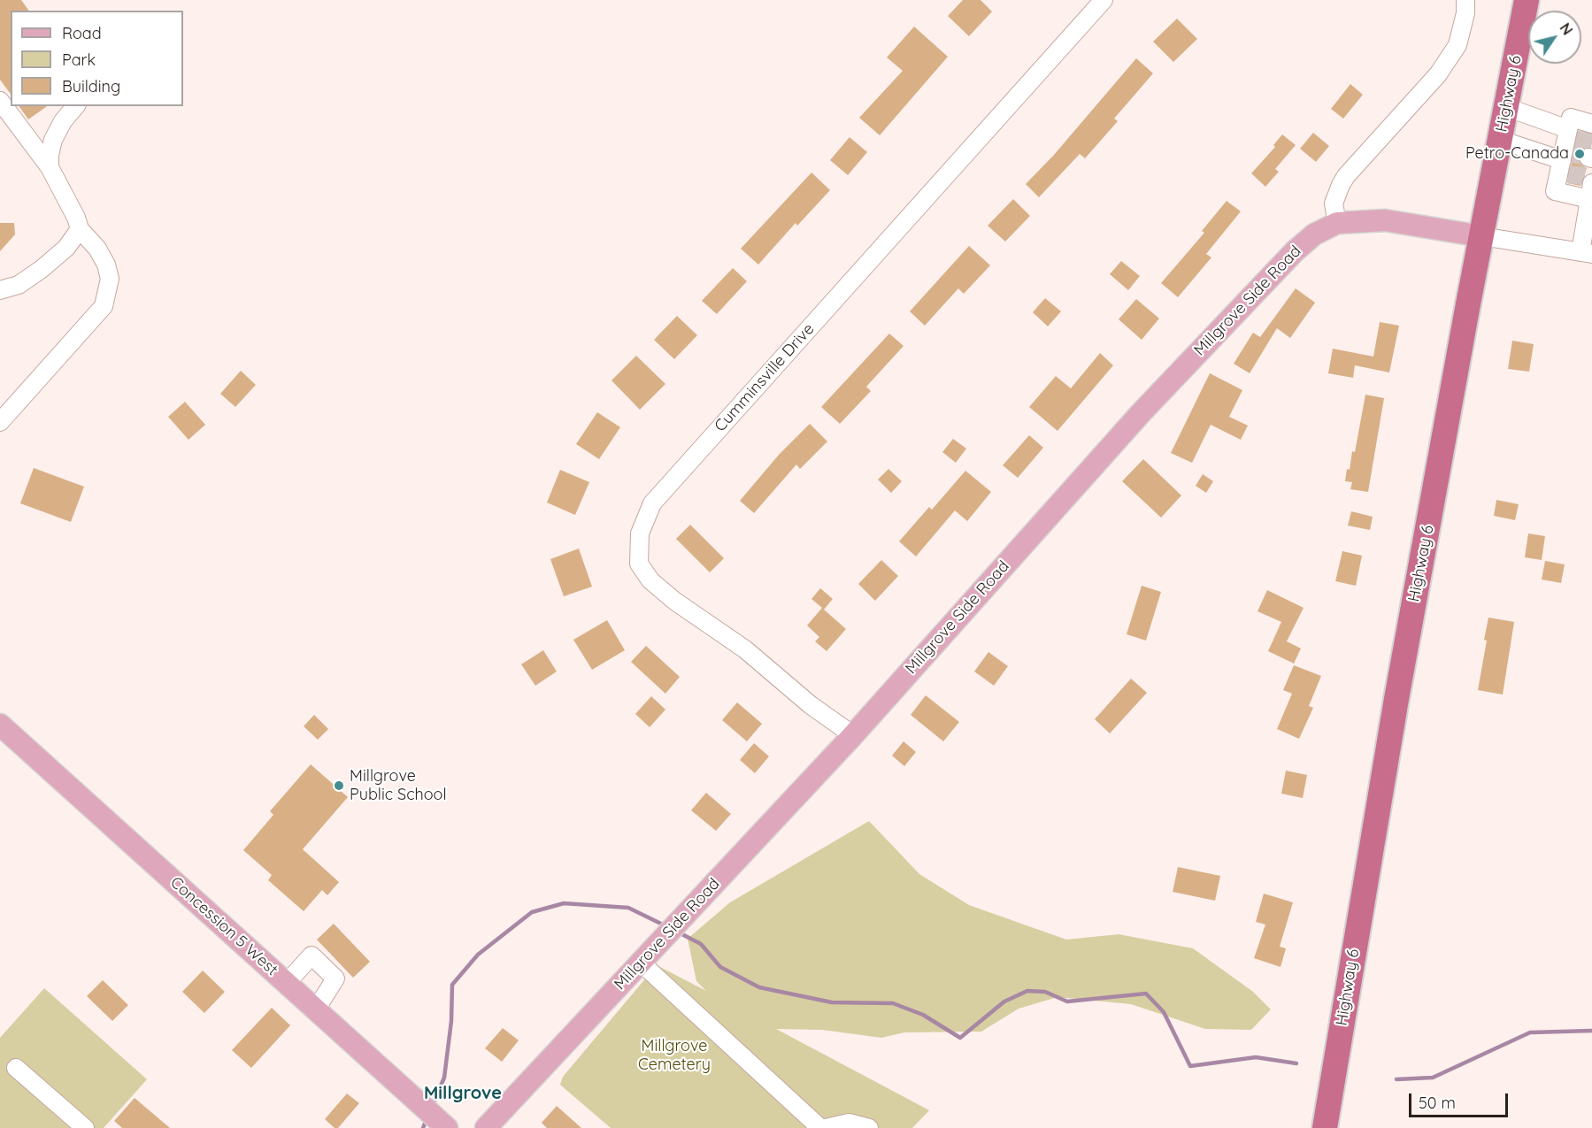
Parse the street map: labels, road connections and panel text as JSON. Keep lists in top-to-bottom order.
{
  "streets": {
    "highway": ["Highway 6"],
    "main road": ["Millgrove Side Road", "Concession 5 West"],
    "street": ["Cumminsville Drive"]
  },
  "crossings": [
    ["Highway 6", "Millgrove Side Road"],
    ["Millgrove Side Road", "Cumminsville Drive"]
  ],
  "districts": ["Millgrove"],
  "parks": ["Millgrove Cemetery"],
  "places": ["Petro-Canada", "Millgrove Public School"],
  "legend": ["Road", "Park", "Building"],
  "scale_bar": "50 m",
  "north": "top right"
}
